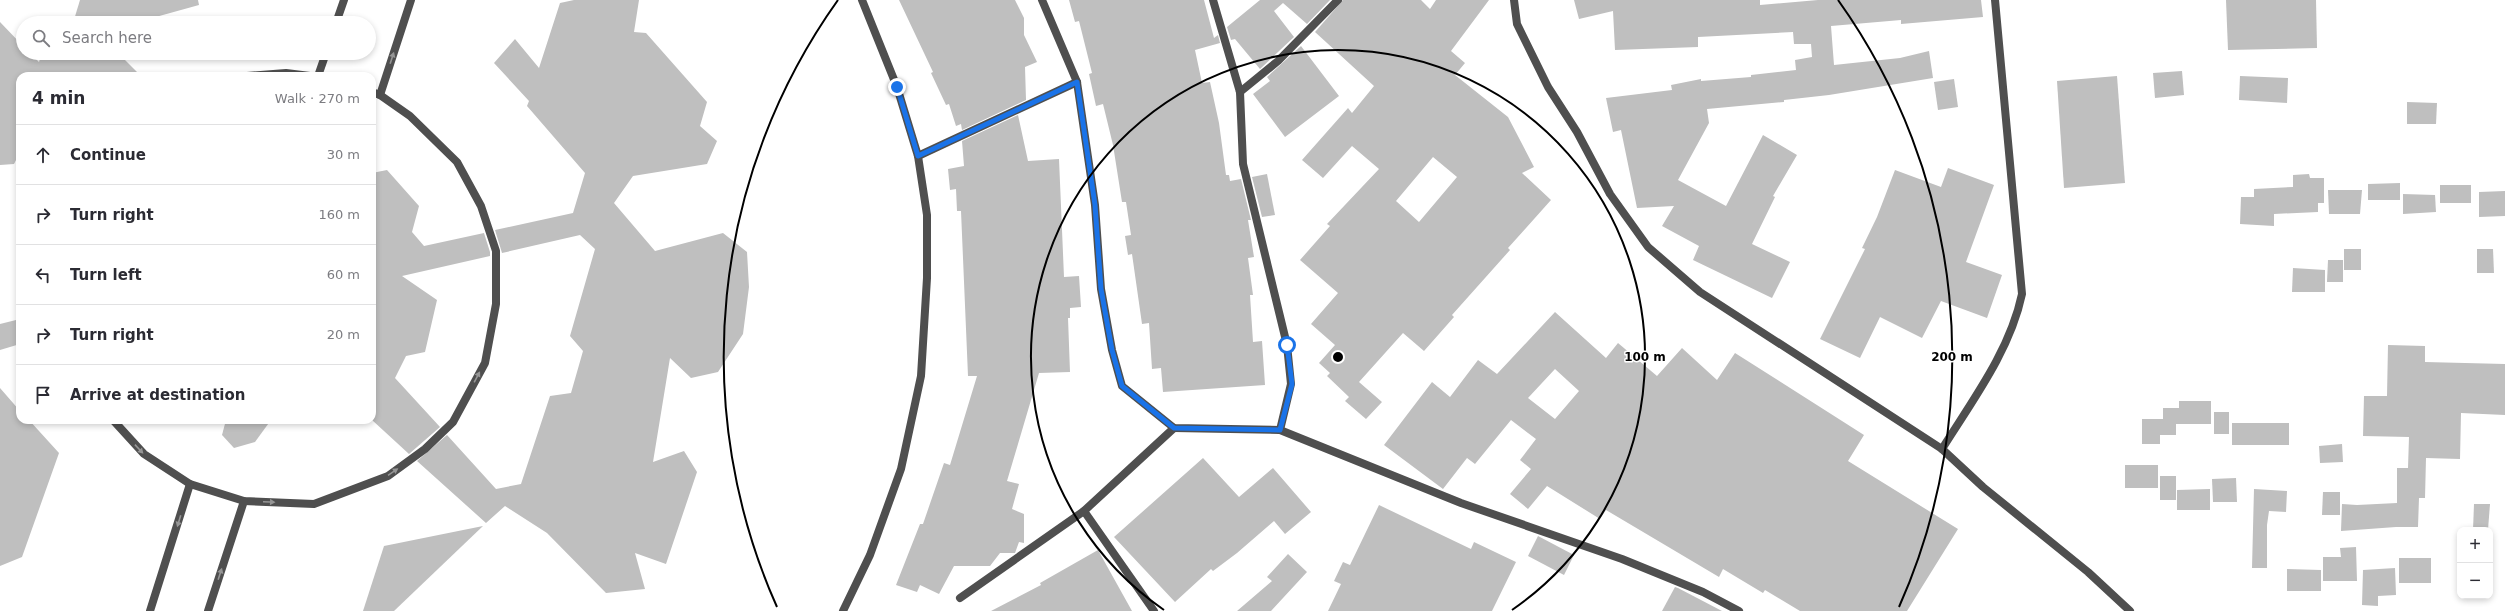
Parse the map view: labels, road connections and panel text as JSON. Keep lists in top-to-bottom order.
{
  "page": {
    "search": "Search here",
    "heading": ["4 min", "Walk · 270 m"],
    "list": [
      ["Continue", "30 m"],
      ["Turn right", "160 m"],
      ["Turn left", "60 m"],
      ["Turn right", "20 m"],
      "Arrive at destination"
    ],
    "map_buttons": ["+", "−"]
  },
  "rings": ["100 m", "200 m"]
}
